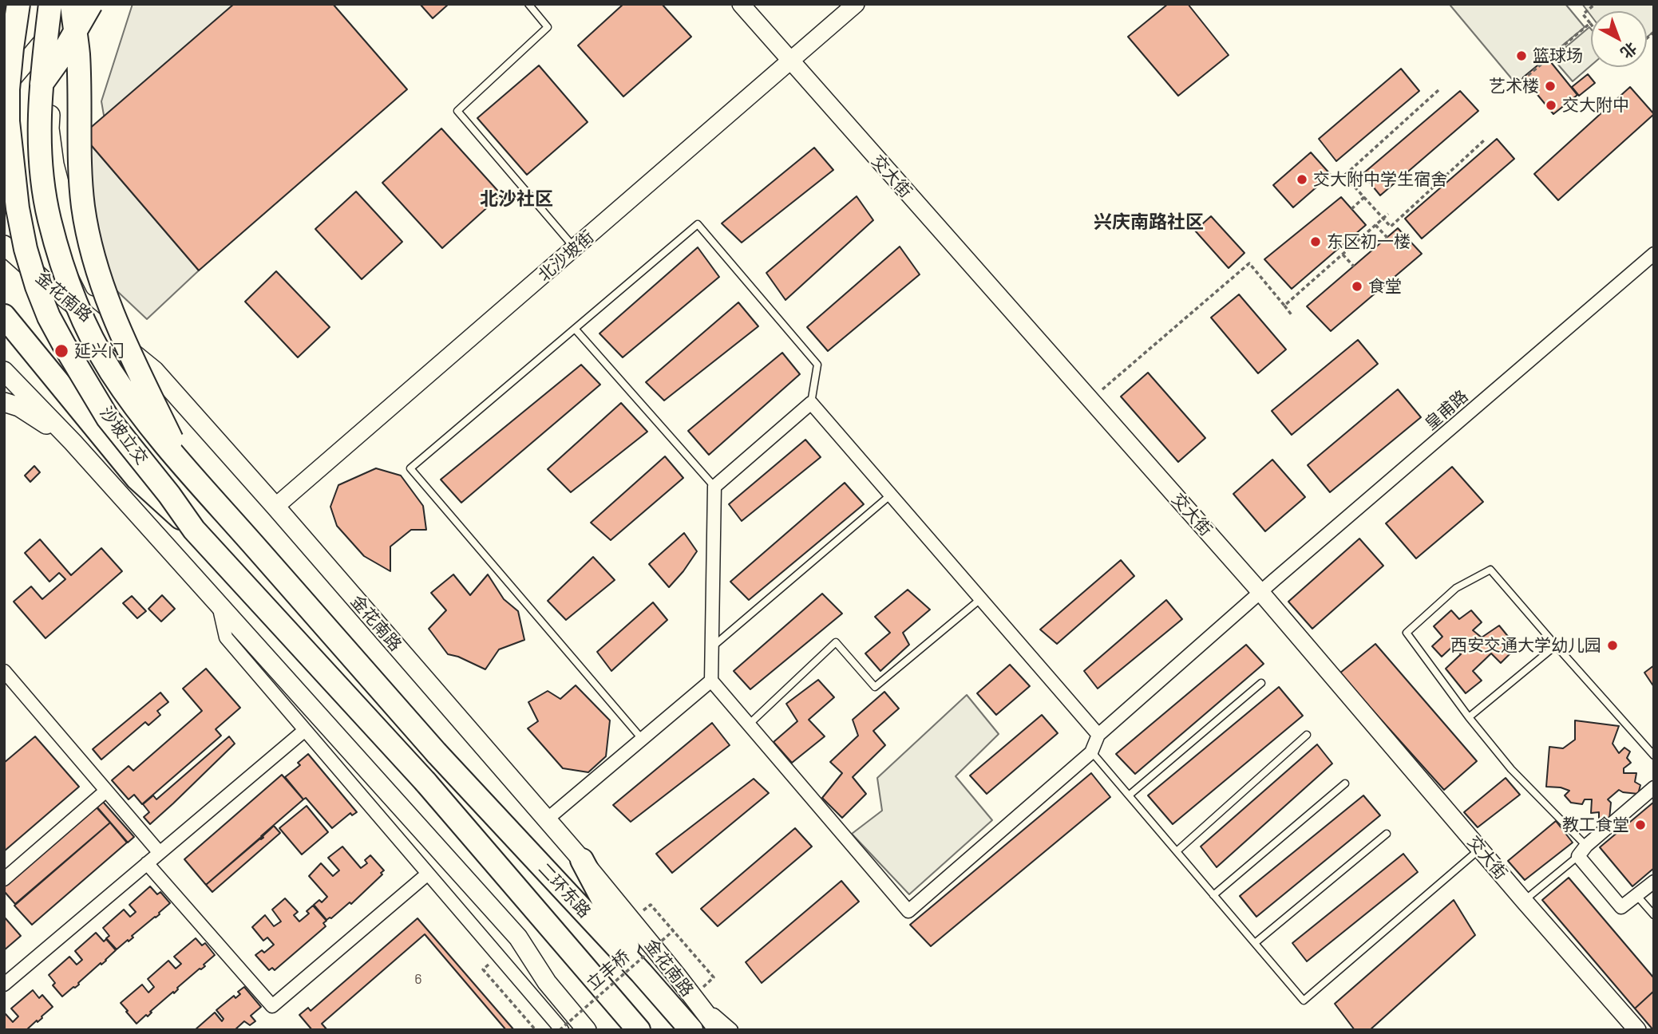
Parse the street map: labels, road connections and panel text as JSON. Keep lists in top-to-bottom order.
{
  "streets": {
    "highway": ["沙坡立交", "二环东路"],
    "main road": ["金花南路"],
    "street": ["交大街", "北沙坡街", "皇甫路"],
    "path": ["立丰桥"]
  },
  "crossings": [
    ["交大街", "北沙坡街"],
    ["交大街", "皇甫路"],
    ["北沙坡街", "金花南路"],
    ["沙坡立交", "二环东路"]
  ],
  "districts": ["北沙社区", "兴庆南路社区"],
  "places": [
    "篮球场",
    "艺术楼",
    "交大附中",
    "交大附中学生宿舍",
    "东区初一楼",
    "食堂",
    "延兴门",
    "西安交通大学幼儿园",
    "教工食堂"
  ],
  "house_numbers": ["6"],
  "north": "bottom right"
}
